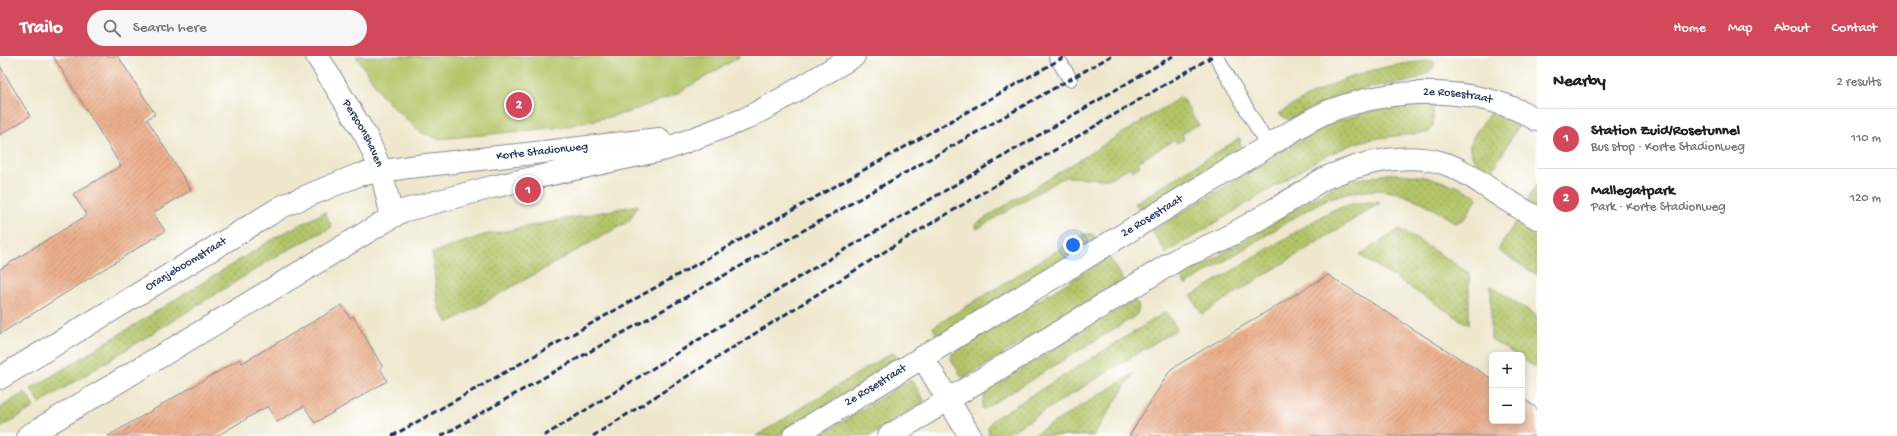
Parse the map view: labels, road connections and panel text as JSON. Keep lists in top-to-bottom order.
{
  "streets": {
    "street": [
      "2e Rosestraat",
      "Persoonshaven",
      "Korte Stadionweg",
      "Oranjeboomstraat"
    ]
  },
  "crossings": [
    ["Persoonshaven", "Korte Stadionweg"],
    ["Persoonshaven", "Oranjeboomstraat"],
    ["Korte Stadionweg", "Oranjeboomstraat"]
  ],
  "page": {
    "header": "Trailo",
    "search": "Search here",
    "nav": [
      "Home",
      "Map",
      "About",
      "Contact"
    ],
    "heading": ["Nearby", "2 results"],
    "pins": ["2", "1"],
    "list": [
      {
        "mark": "1",
        "name": "Station Zuid/Rosetunnel",
        "note": "Bus stop · Korte Stadionweg",
        "value": "110 m"
      },
      {
        "mark": "2",
        "name": "Mallegatpark",
        "note": "Park · Korte Stadionweg",
        "value": "120 m"
      }
    ],
    "map_buttons": ["+", "−"]
  }
}
